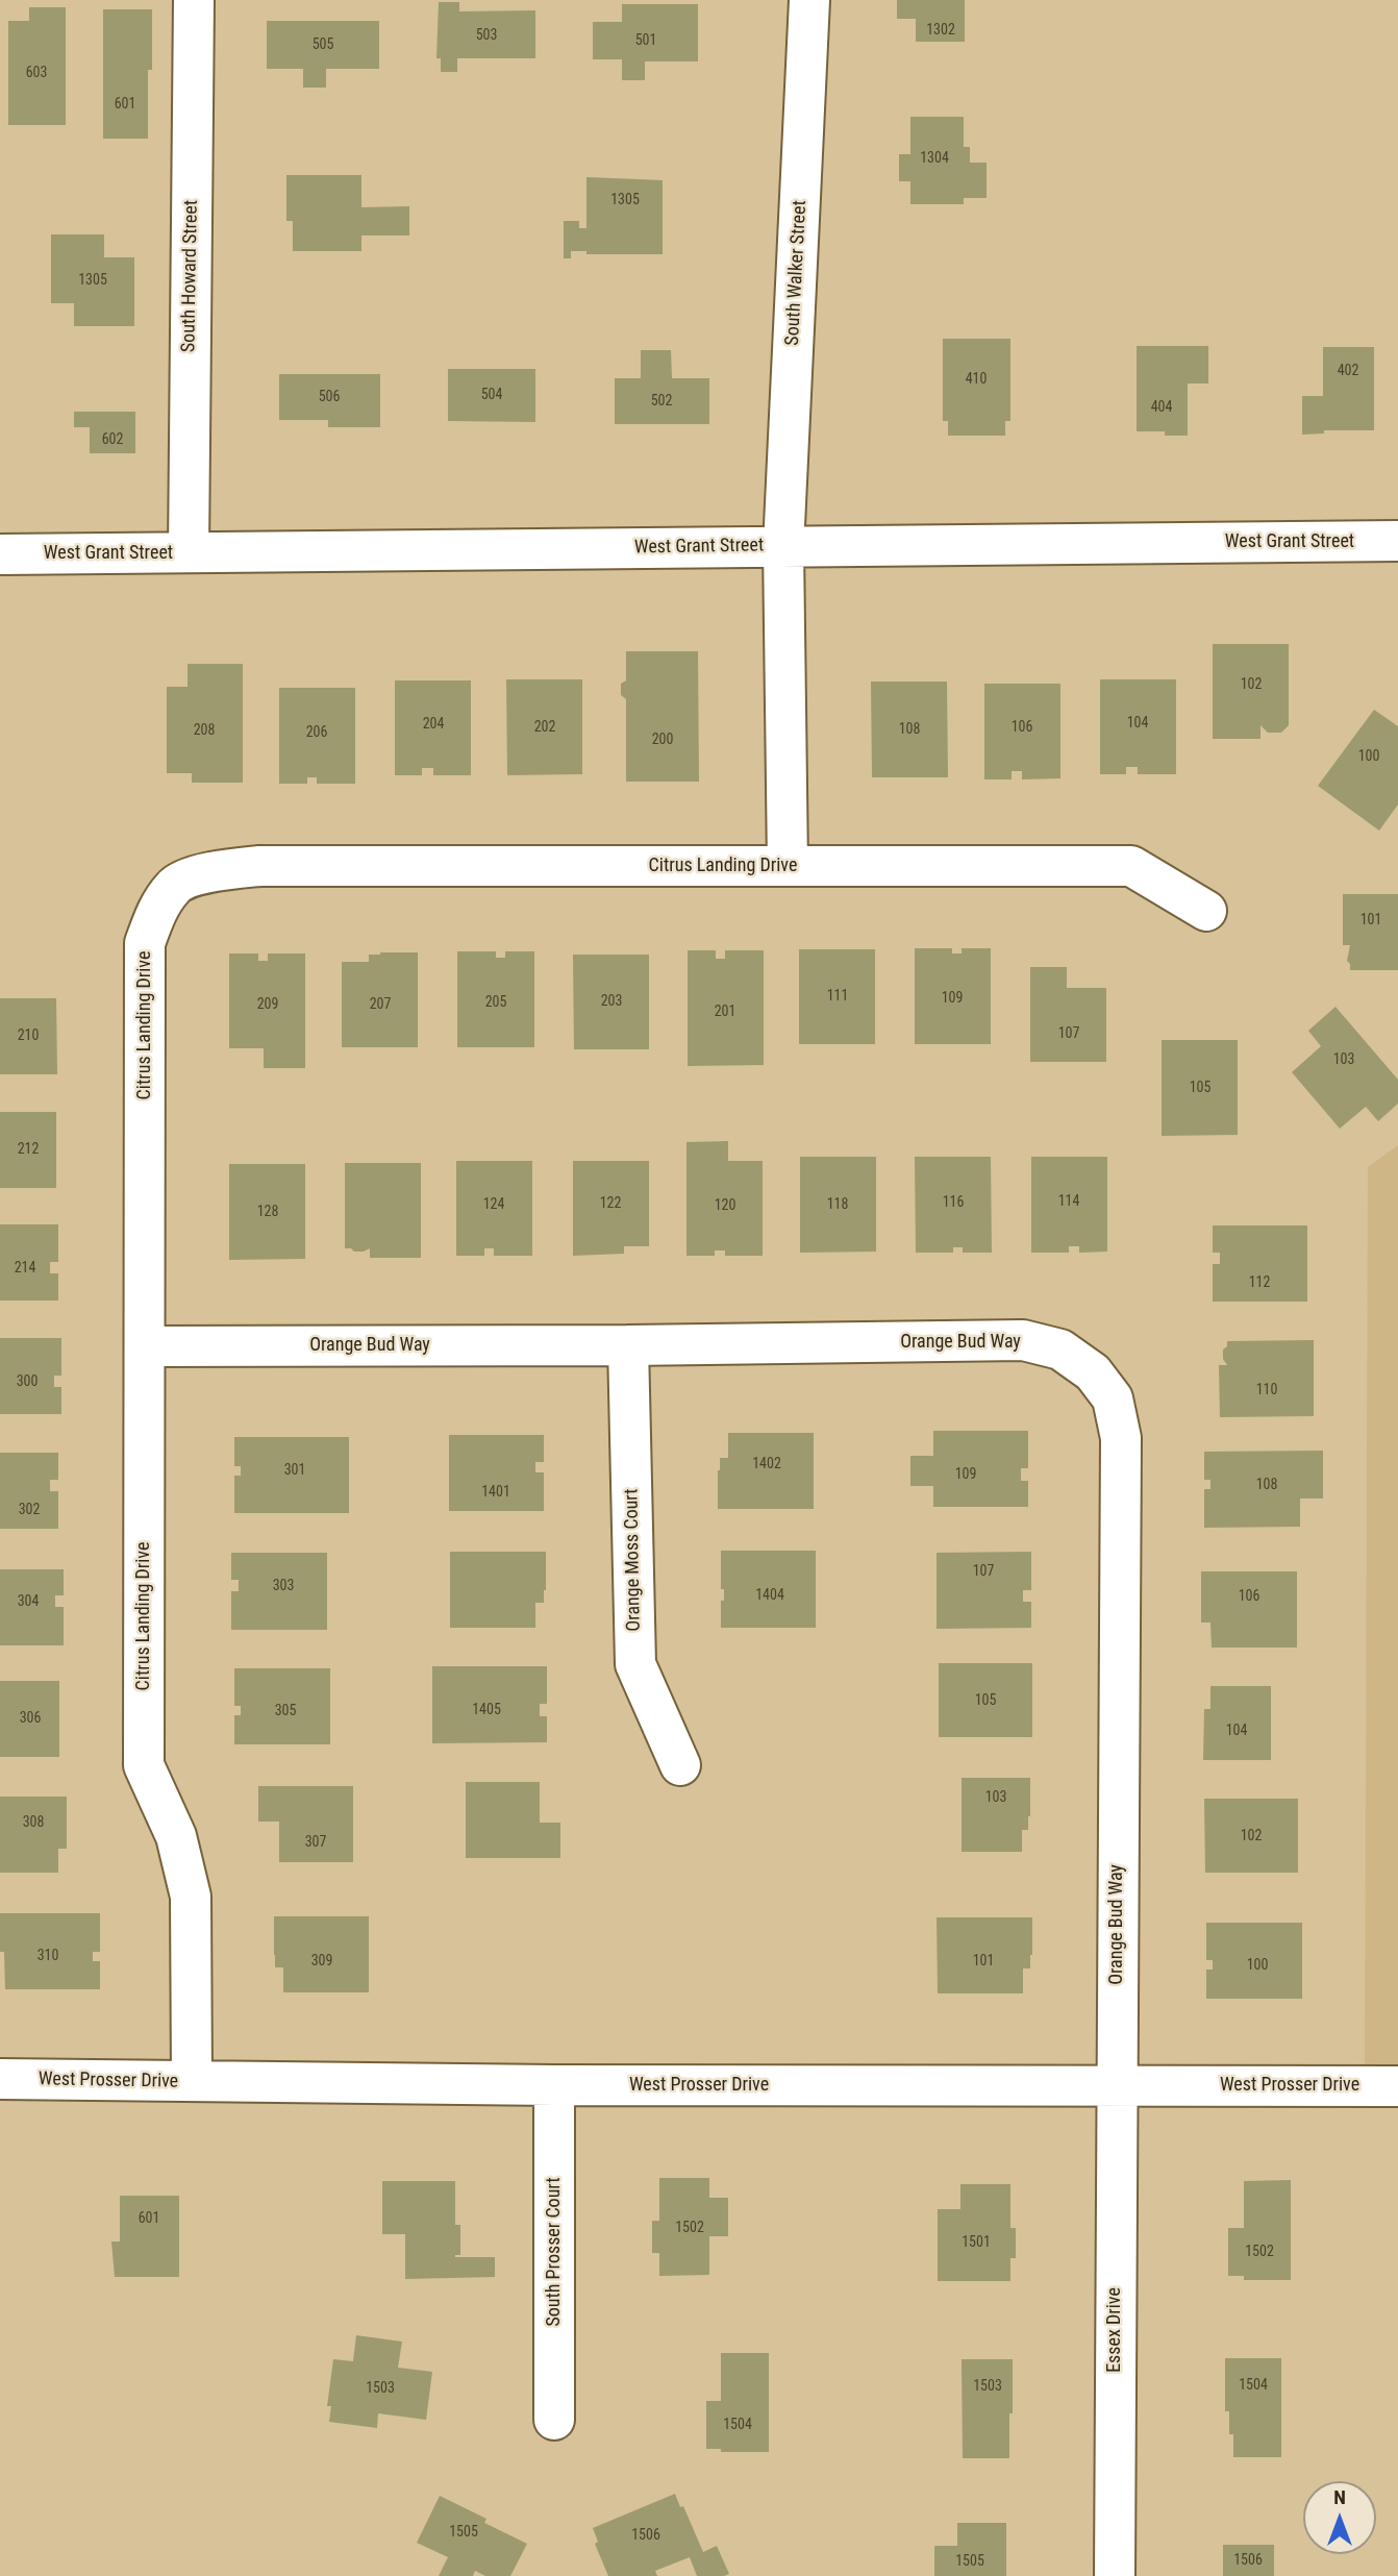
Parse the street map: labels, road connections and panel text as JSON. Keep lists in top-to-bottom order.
{
  "streets": {
    "street": [
      "South Walker Street",
      "South Howard Street",
      "West Grant Street",
      "Citrus Landing Drive",
      "Orange Bud Way",
      "Orange Moss Court",
      "West Prosser Drive",
      "South Prosser Court",
      "Essex Drive"
    ]
  },
  "crossings": [
    ["South Walker Street", "West Grant Street"],
    ["South Walker Street", "Citrus Landing Drive"],
    ["South Howard Street", "West Grant Street"],
    ["Citrus Landing Drive", "Orange Bud Way"],
    ["Citrus Landing Drive", "West Prosser Drive"],
    ["Orange Bud Way", "Orange Moss Court"],
    ["Orange Bud Way", "West Prosser Drive"],
    ["Orange Bud Way", "Essex Drive"],
    ["West Prosser Drive", "South Prosser Court"],
    ["West Prosser Drive", "Essex Drive"]
  ],
  "house_numbers": [
    "1302",
    "503",
    "501",
    "505",
    "603",
    "601",
    "1304",
    "1305",
    "1305",
    "402",
    "410",
    "504",
    "506",
    "502",
    "404",
    "602",
    "102",
    "104",
    "204",
    "202",
    "106",
    "108",
    "208",
    "206",
    "200",
    "100",
    "101",
    "111",
    "109",
    "203",
    "205",
    "209",
    "207",
    "201",
    "107",
    "210",
    "103",
    "105",
    "212",
    "114",
    "116",
    "122",
    "124",
    "118",
    "120",
    "128",
    "214",
    "112",
    "300",
    "110",
    "1402",
    "301",
    "109",
    "108",
    "1401",
    "302",
    "107",
    "303",
    "1404",
    "106",
    "304",
    "105",
    "1405",
    "305",
    "306",
    "104",
    "103",
    "308",
    "102",
    "307",
    "310",
    "309",
    "101",
    "100",
    "601",
    "1502",
    "1501",
    "1502",
    "1504",
    "1503",
    "1503",
    "1504",
    "1505",
    "1506",
    "1506",
    "1505"
  ],
  "north": "top"
}
